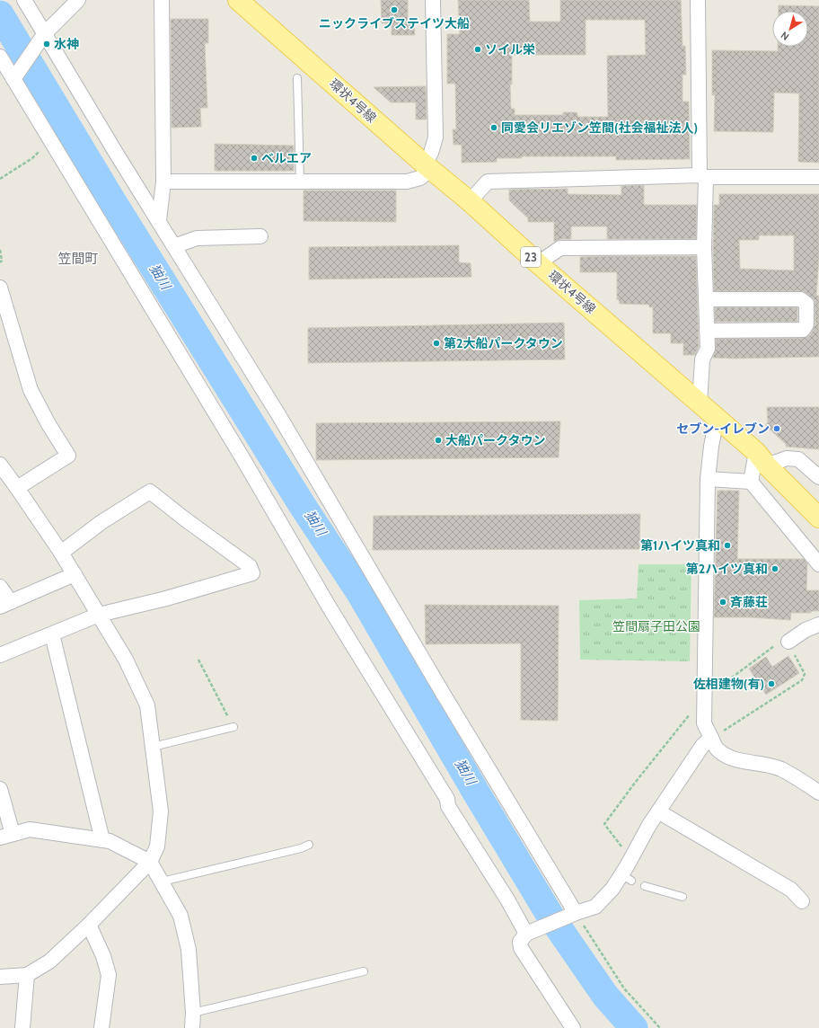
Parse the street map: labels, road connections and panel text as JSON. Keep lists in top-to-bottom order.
{
  "streets": {
    "main road": ["環状4号線", "23"]
  },
  "districts": ["笠間町"],
  "water": ["㹨川"],
  "parks": ["笠間扇子田公園"],
  "places": [
    "ニックライブステイツ大船",
    "水神",
    "ソイル栄",
    "同愛会リエゾン笠間(社会福祉法人)",
    "ベルエア",
    "第2大船パークタウン",
    "セブン-イレブン",
    "大船パークタウン",
    "第1ハイツ真和",
    "第2ハイツ真和",
    "斉藤荘",
    "佐相建物(有)"
  ],
  "north": "bottom left"
}
